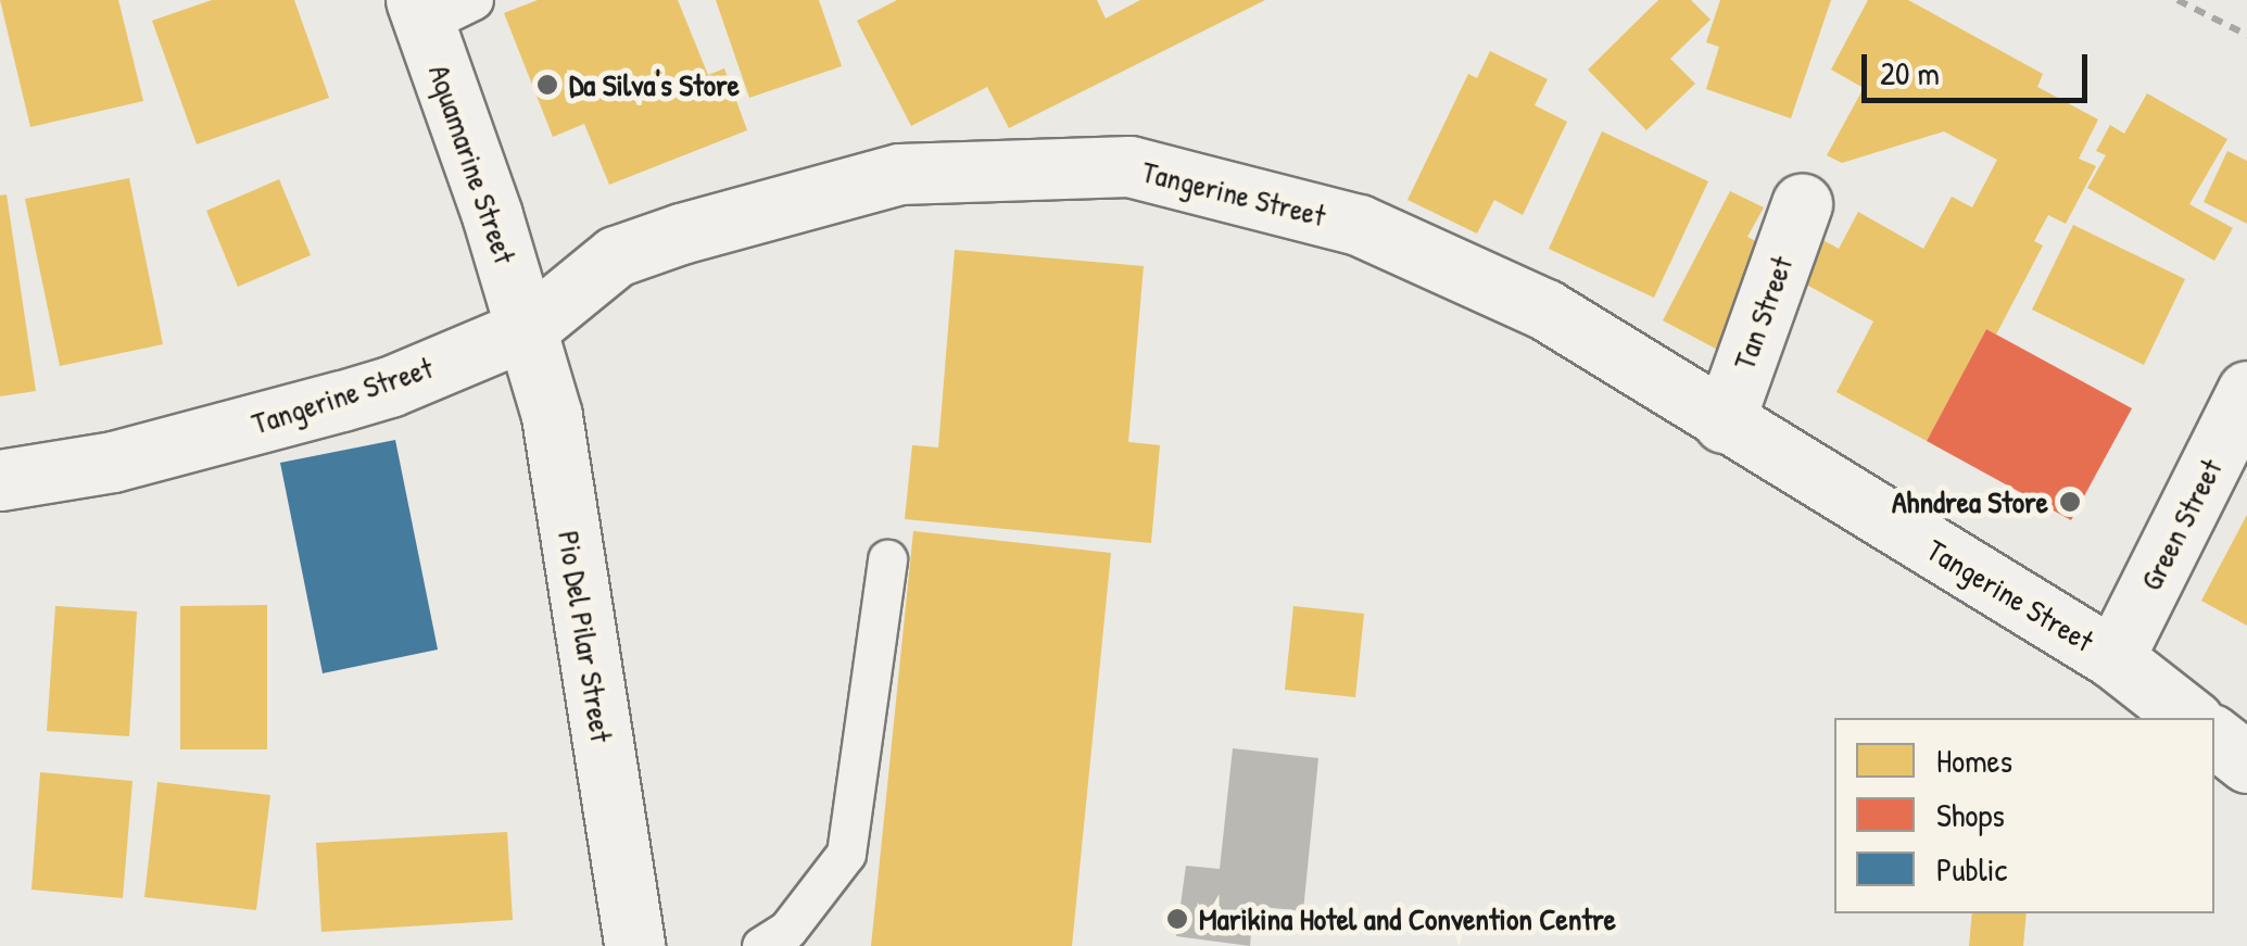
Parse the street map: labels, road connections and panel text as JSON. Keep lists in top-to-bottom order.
{
  "streets": {
    "street": [
      "Aquamarine Street",
      "Tangerine Street",
      "Tan Street",
      "Green Street",
      "Pio Del Pilar Street"
    ]
  },
  "crossings": [
    ["Aquamarine Street", "Tangerine Street"],
    ["Aquamarine Street", "Pio Del Pilar Street"],
    ["Tangerine Street", "Tan Street"],
    ["Tangerine Street", "Green Street"],
    ["Tangerine Street", "Pio Del Pilar Street"]
  ],
  "places": ["Da Silva's Store", "Ahndrea Store", "Marikina Hotel and Convention Centre"],
  "legend": ["Homes", "Shops", "Public"],
  "scale_bar": "20 m"
}
